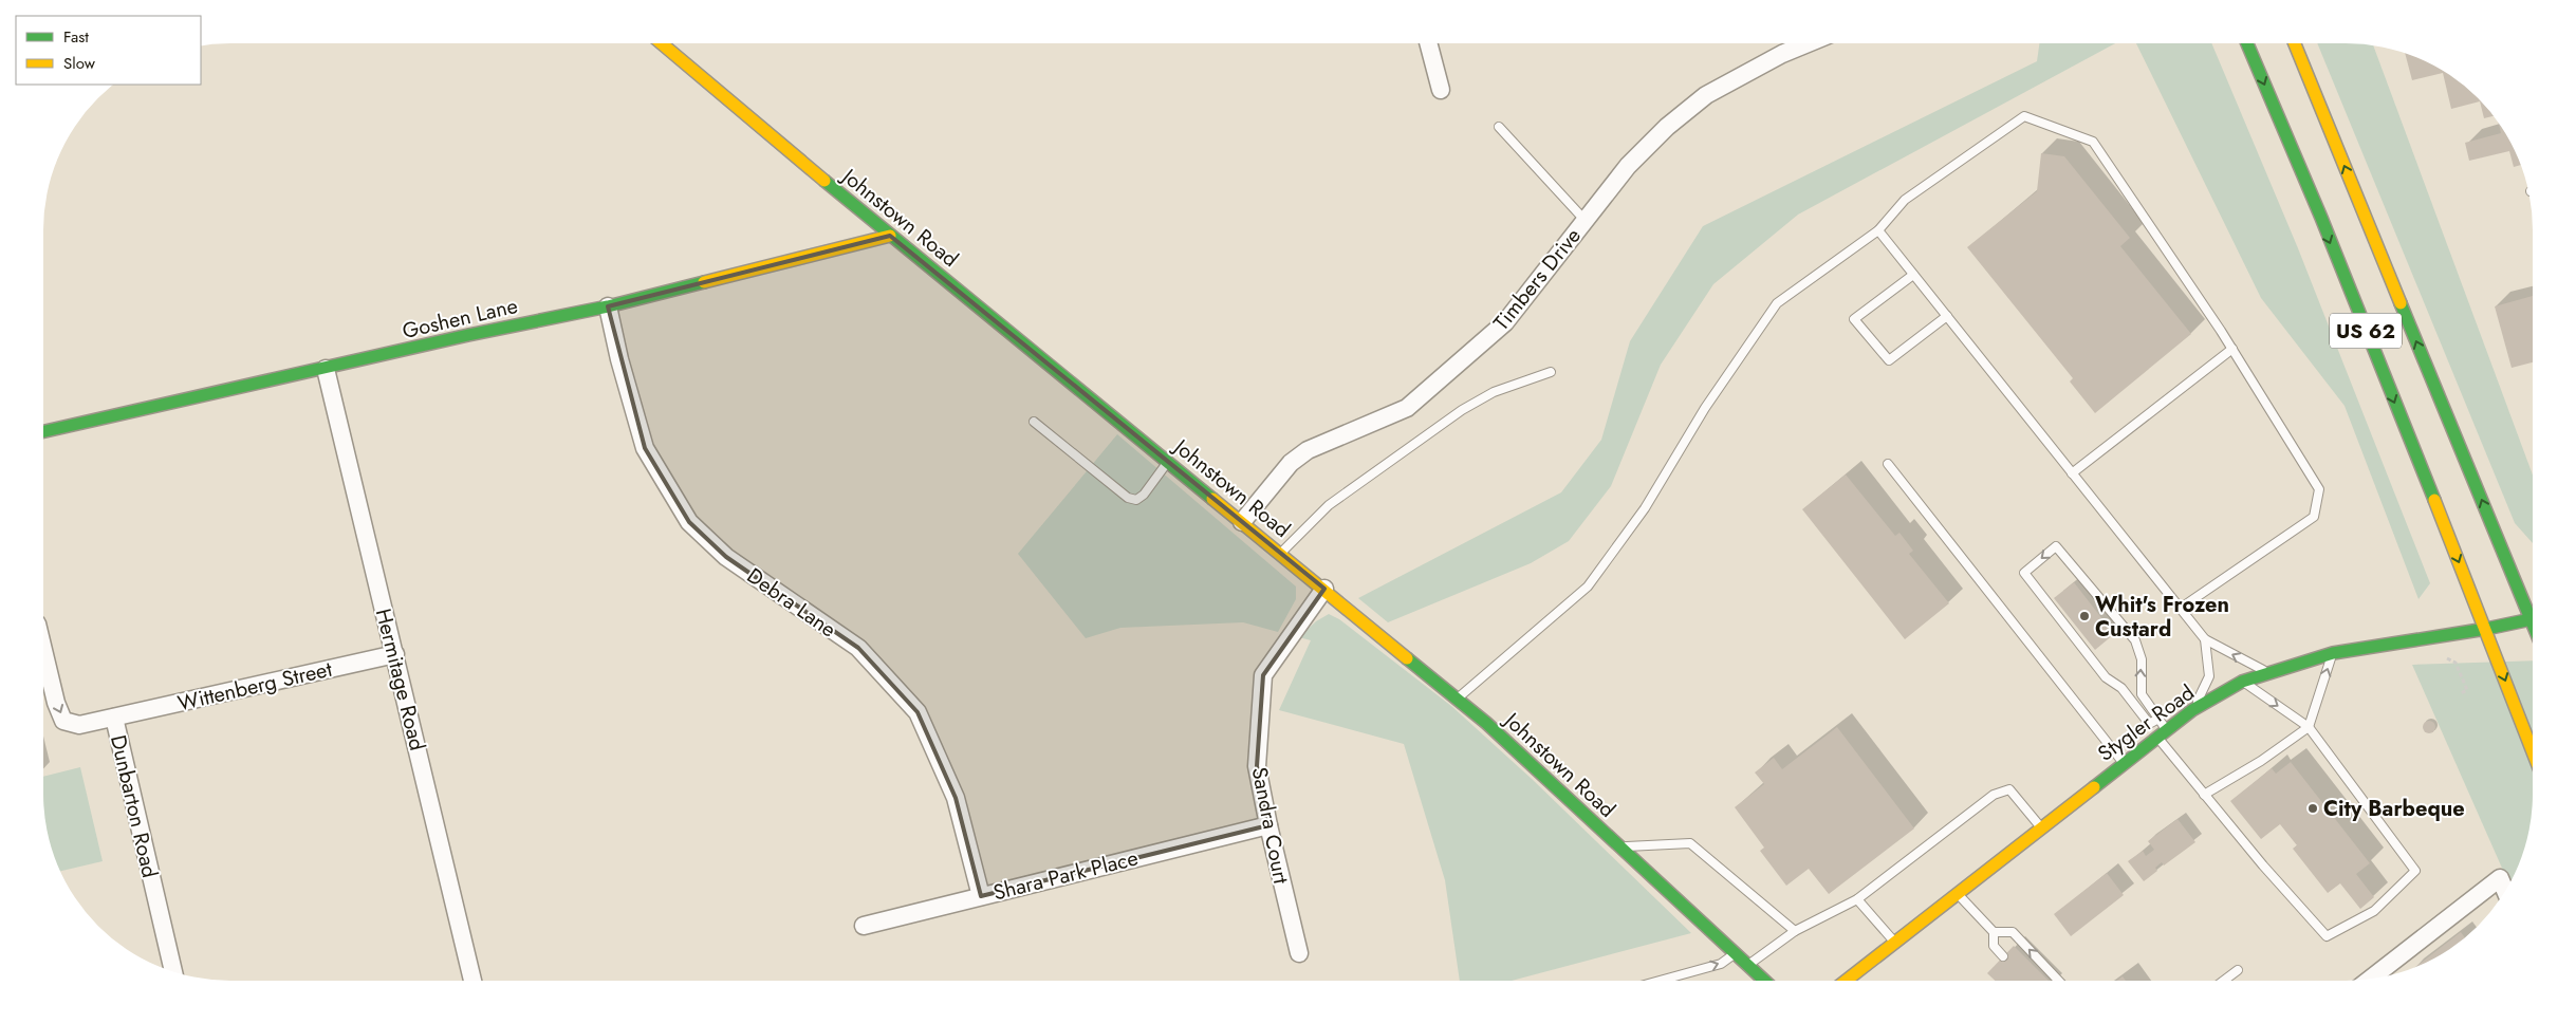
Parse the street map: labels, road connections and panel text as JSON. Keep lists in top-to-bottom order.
{
  "streets": {
    "main road": [
      "Johnstown Road",
      "Goshen Lane",
      "US 62",
      "Stygler Road"
    ],
    "street": [
      "Timbers Drive",
      "Debra Lane",
      "Hermitage Road",
      "Wittenberg Street",
      "Dunbarton Road",
      "Sandra Court",
      "Shara Park Place"
    ]
  },
  "crossings": [
    ["Johnstown Road", "Timbers Drive"],
    ["Johnstown Road", "Goshen Lane"],
    ["Johnstown Road", "Sandra Court"],
    ["Goshen Lane", "Debra Lane"],
    ["Goshen Lane", "Hermitage Road"],
    ["US 62", "Stygler Road"],
    ["Debra Lane", "Shara Park Place"],
    ["Hermitage Road", "Wittenberg Street"],
    ["Wittenberg Street", "Dunbarton Road"],
    ["Sandra Court", "Shara Park Place"]
  ],
  "places": ["Whit's Frozen Custard", "City Barbeque"],
  "legend": ["Fast", "Slow"]
}
